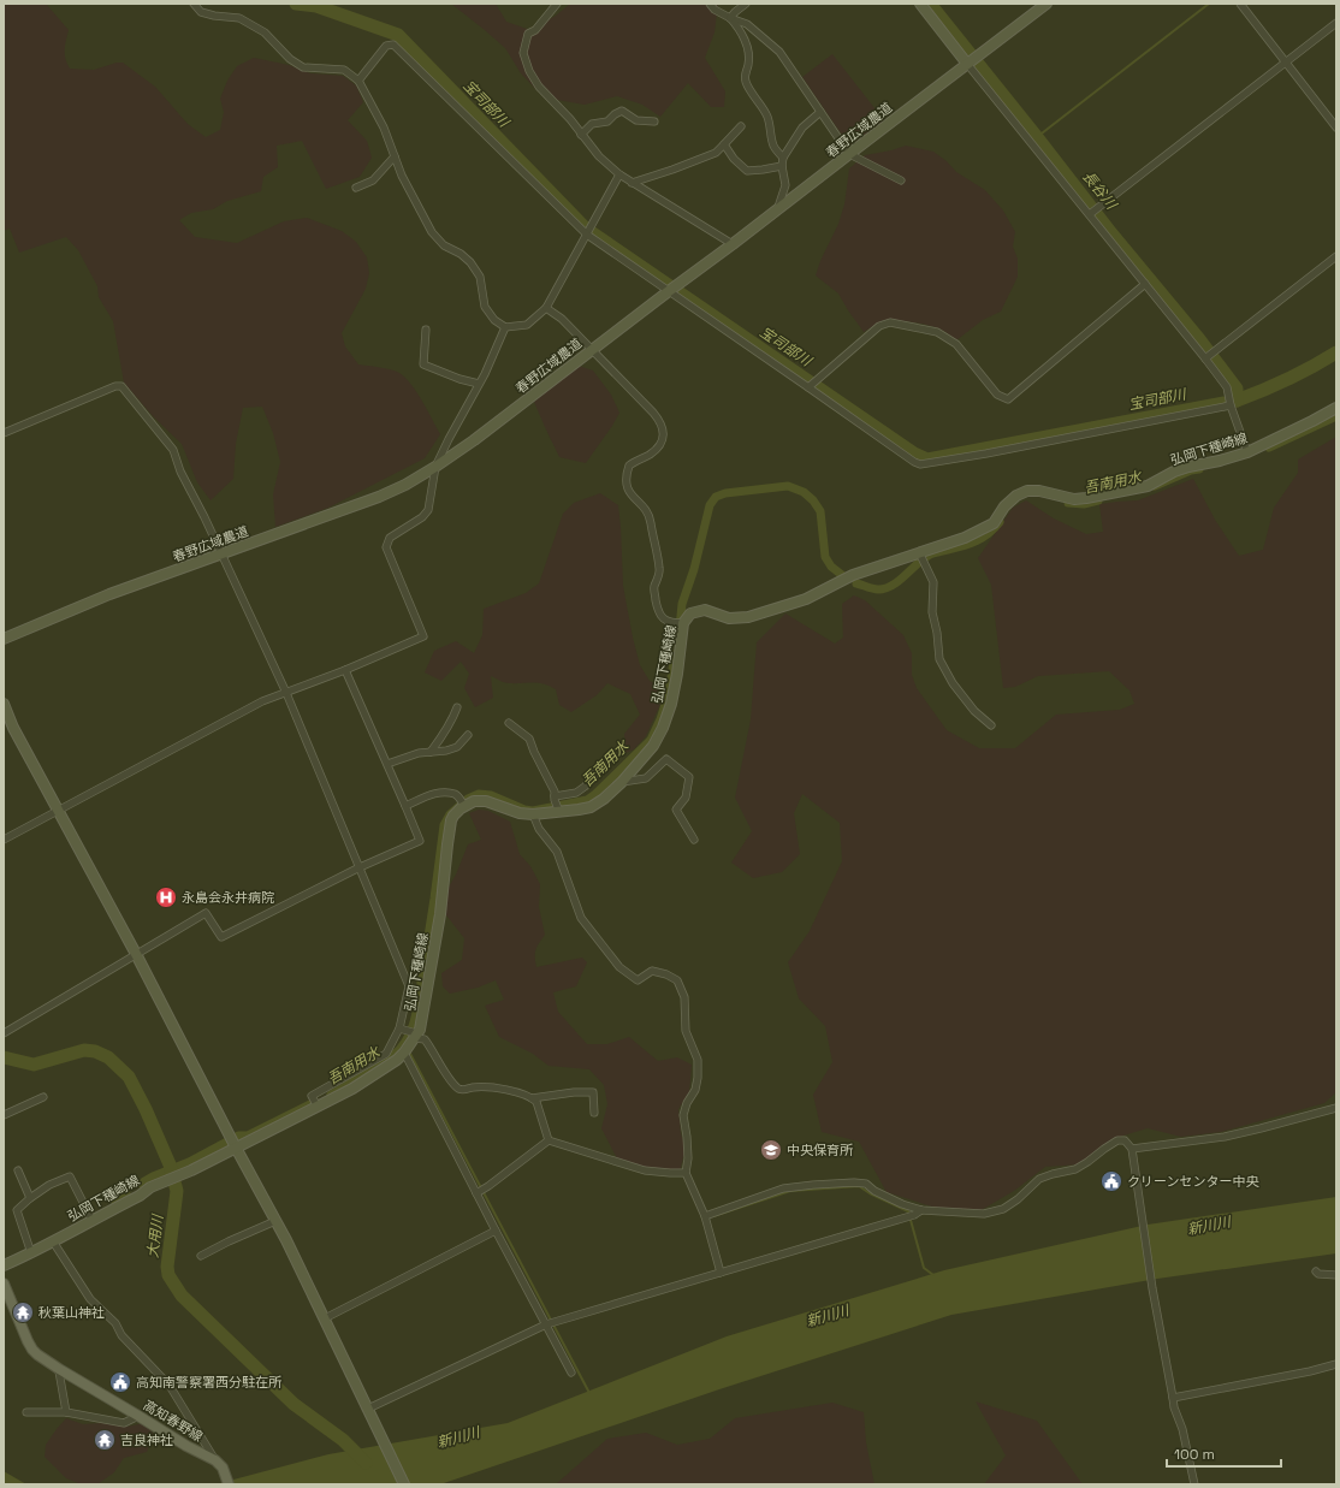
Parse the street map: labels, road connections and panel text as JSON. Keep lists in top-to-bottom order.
{
  "streets": {
    "main road": ["高知春野線"],
    "street": ["春野広域農道", "弘岡下種崎線"]
  },
  "water": [
    "宝司部川",
    "長谷川",
    "吾南用水",
    "新川川",
    "大用川"
  ],
  "places": {
    "hospital": ["永島会永井病院"],
    "school or university": ["中央保育所"],
    "public building": ["クリーンセンター中央", "高知南警察署西分駐在所"],
    "temple": ["秋葉山神社", "吉良神社"]
  },
  "scale_bar": "100 m"
}
